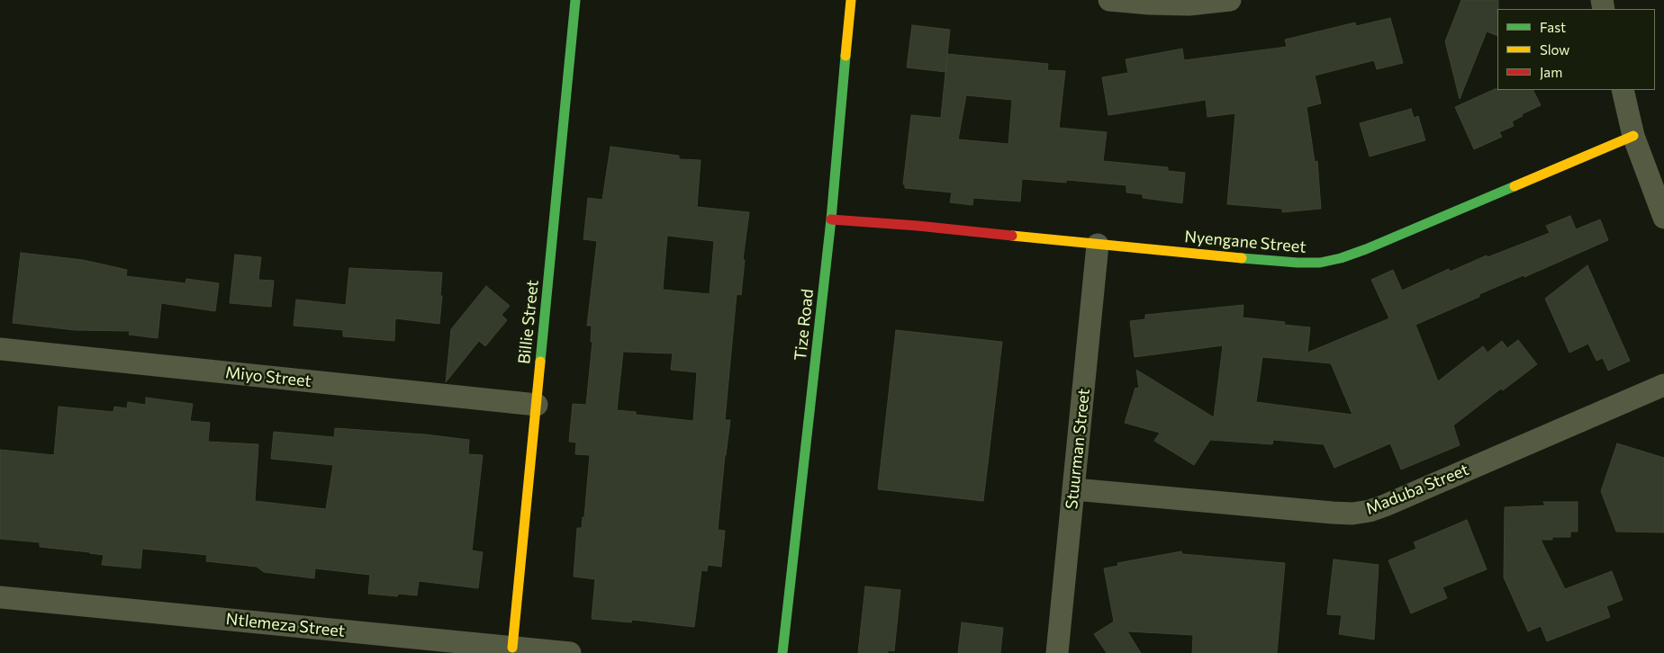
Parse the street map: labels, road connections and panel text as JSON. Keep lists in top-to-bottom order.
{
  "streets": {
    "street": [
      "Nyengane Street",
      "Billie Street",
      "Tize Road",
      "Miyo Street",
      "Stuurman Street",
      "Maduba Street",
      "Ntlemeza Street"
    ]
  },
  "crossings": [
    ["Nyengane Street", "Tize Road"],
    ["Nyengane Street", "Stuurman Street"],
    ["Billie Street", "Miyo Street"],
    ["Billie Street", "Ntlemeza Street"],
    ["Stuurman Street", "Maduba Street"]
  ],
  "legend": ["Fast", "Slow", "Jam"]
}
